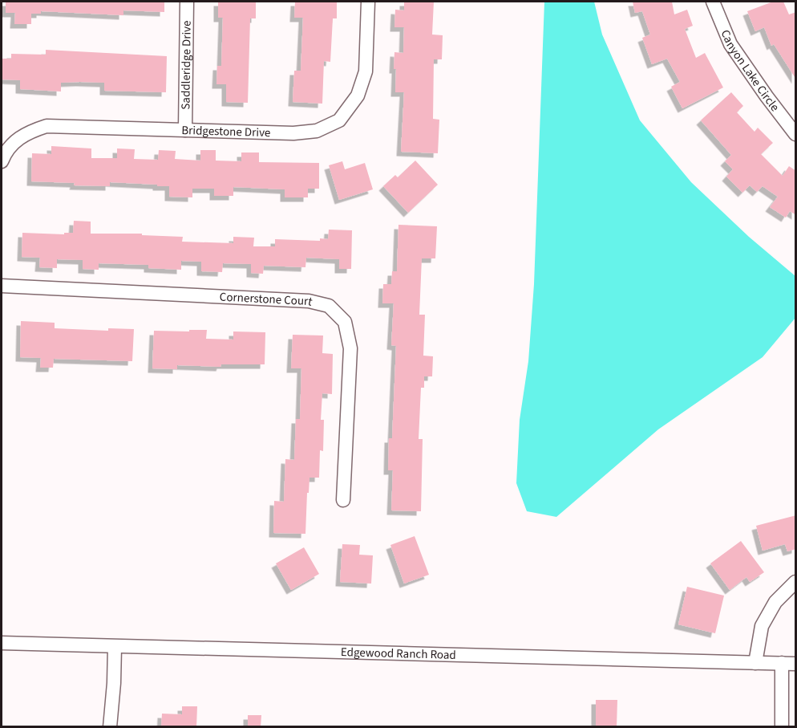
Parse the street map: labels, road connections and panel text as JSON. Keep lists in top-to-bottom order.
{
  "streets": {
    "street": [
      "Saddleridge Drive",
      "Canyon Lake Circle",
      "Bridgestone Drive",
      "Cornerstone Court",
      "Edgewood Ranch Road"
    ]
  },
  "crossings": [
    ["Saddleridge Drive", "Bridgestone Drive"]
  ]
}
